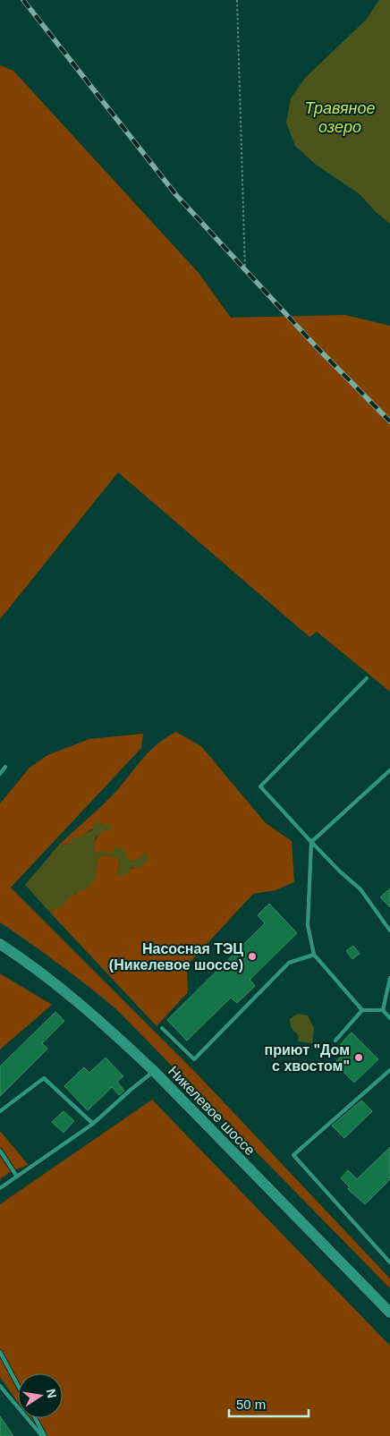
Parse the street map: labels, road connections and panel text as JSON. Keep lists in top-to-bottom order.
{
  "streets": {
    "main road": ["Никелевое шоссе"]
  },
  "water": ["Травяное озеро"],
  "places": ["Насосная ТЭЦ (Никелевое шоссе)", "приют \"Дом с хвостом\""],
  "scale_bar": "50 m",
  "north": "right"
}
